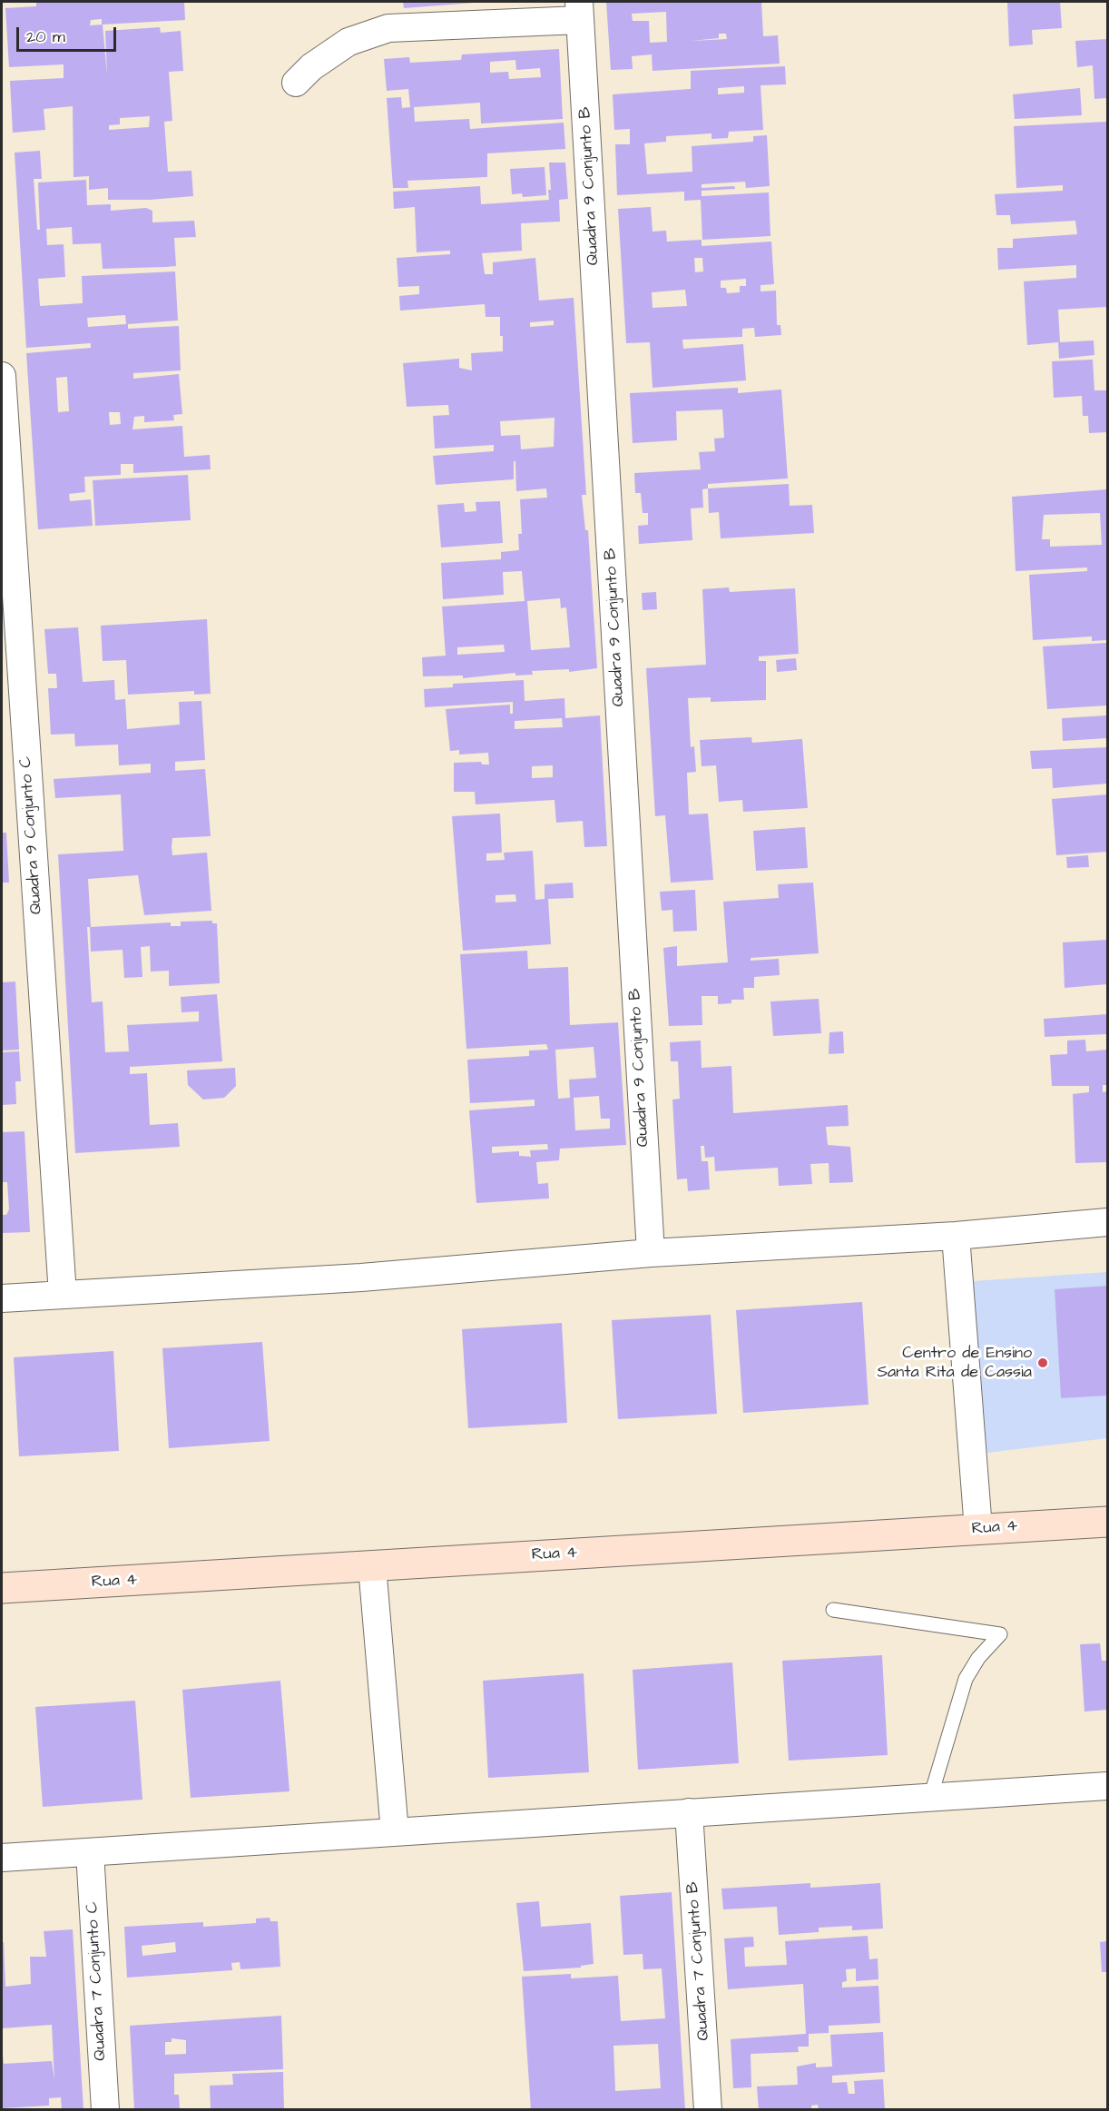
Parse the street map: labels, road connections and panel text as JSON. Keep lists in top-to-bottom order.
{
  "streets": {
    "street": [
      "Quadra 9 Conjunto B",
      "Quadra 9 Conjunto C",
      "Rua 4",
      "Quadra 7 Conjunto B",
      "Quadra 7 Conjunto C"
    ]
  },
  "places": ["Centro de Ensino Santa Rita de Cassia"],
  "scale_bar": "20 m"
}
